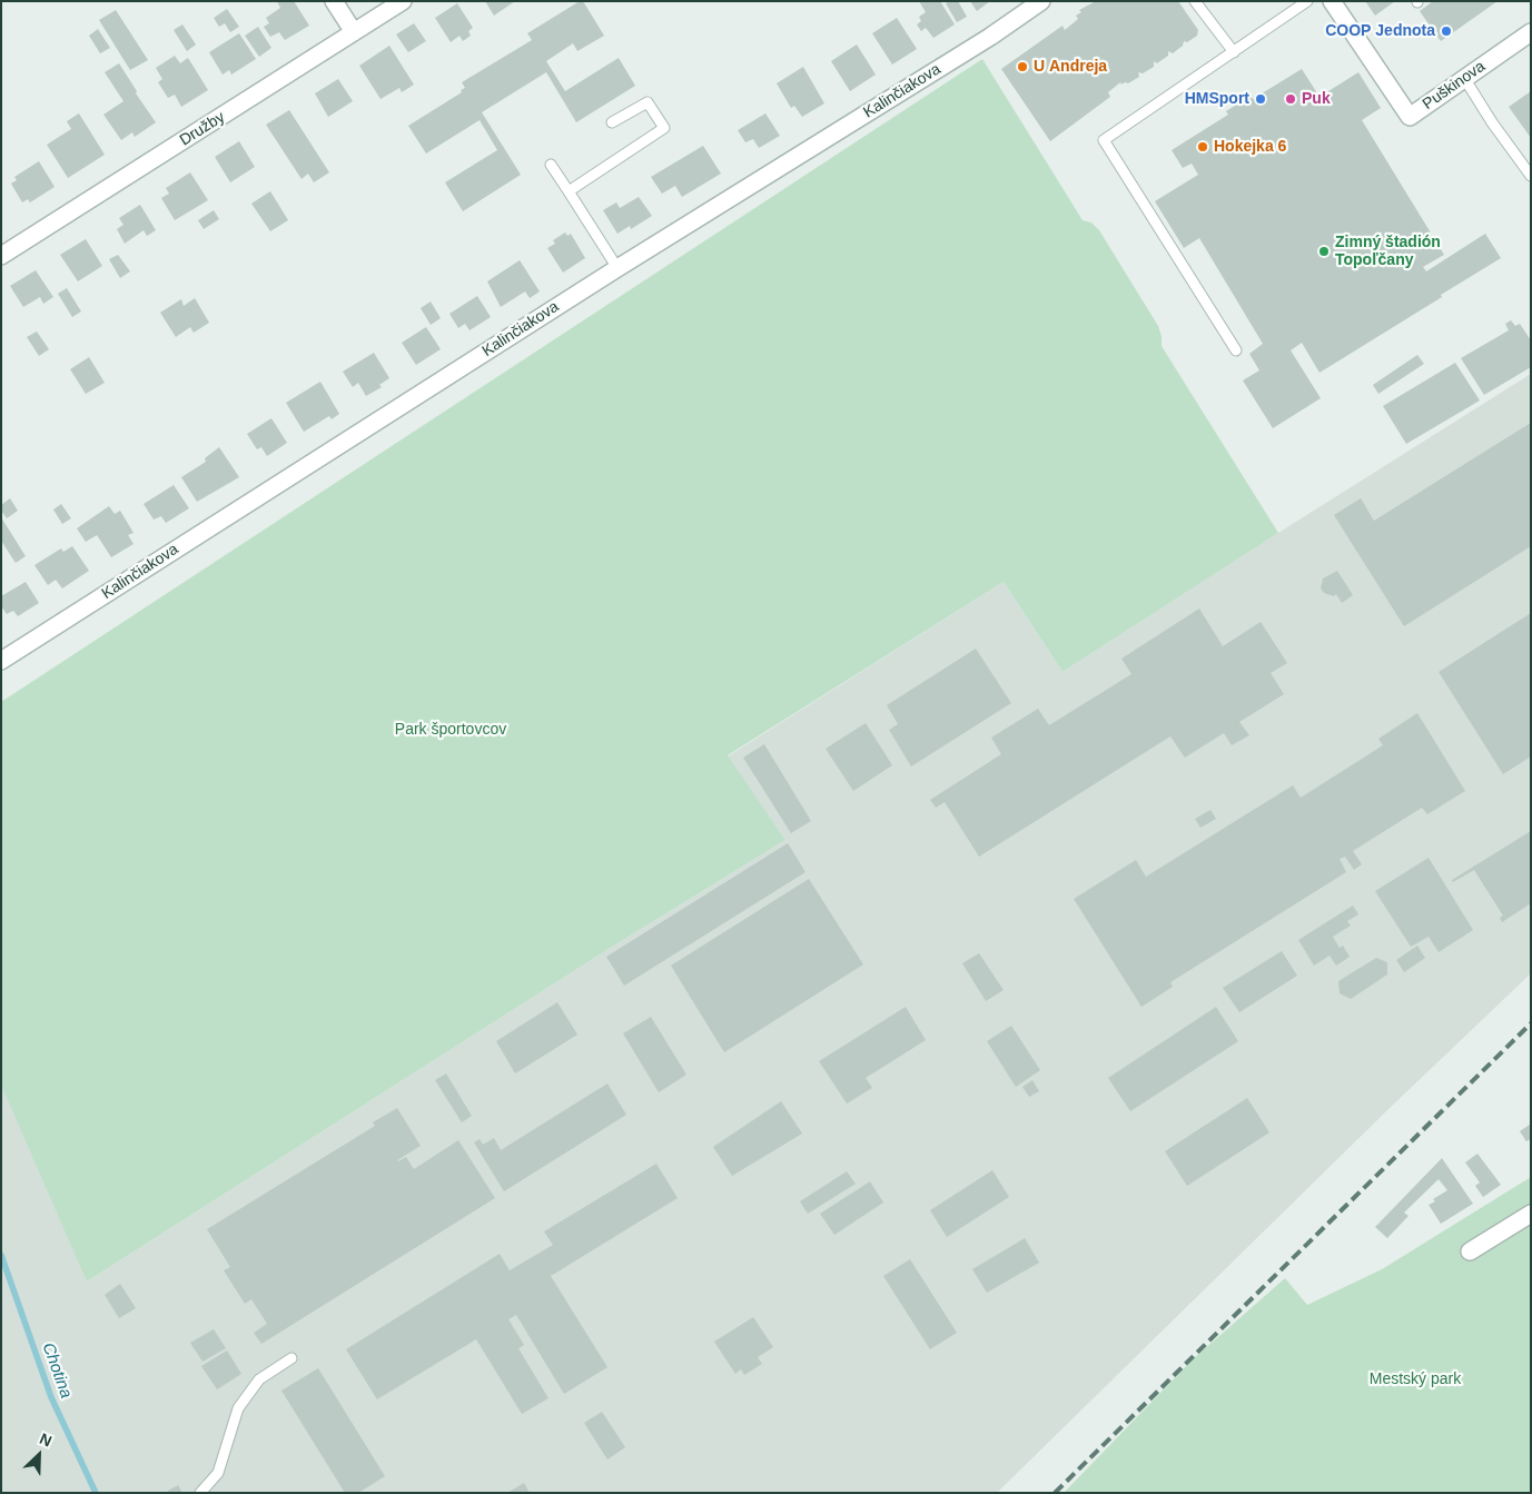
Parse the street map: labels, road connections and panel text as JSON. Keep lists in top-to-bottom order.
{
  "streets": {
    "street": ["Puškinova", "Kalinčiakova", "Družby"]
  },
  "water": ["Chotina"],
  "parks": ["Park športovcov", "Mestský park"],
  "places": [
    "COOP Jednota",
    "U Andreja",
    "HMSport",
    "Puk",
    "Hokejka 6",
    "Zimný štadión Topoľčany"
  ],
  "north": "top right"
}
